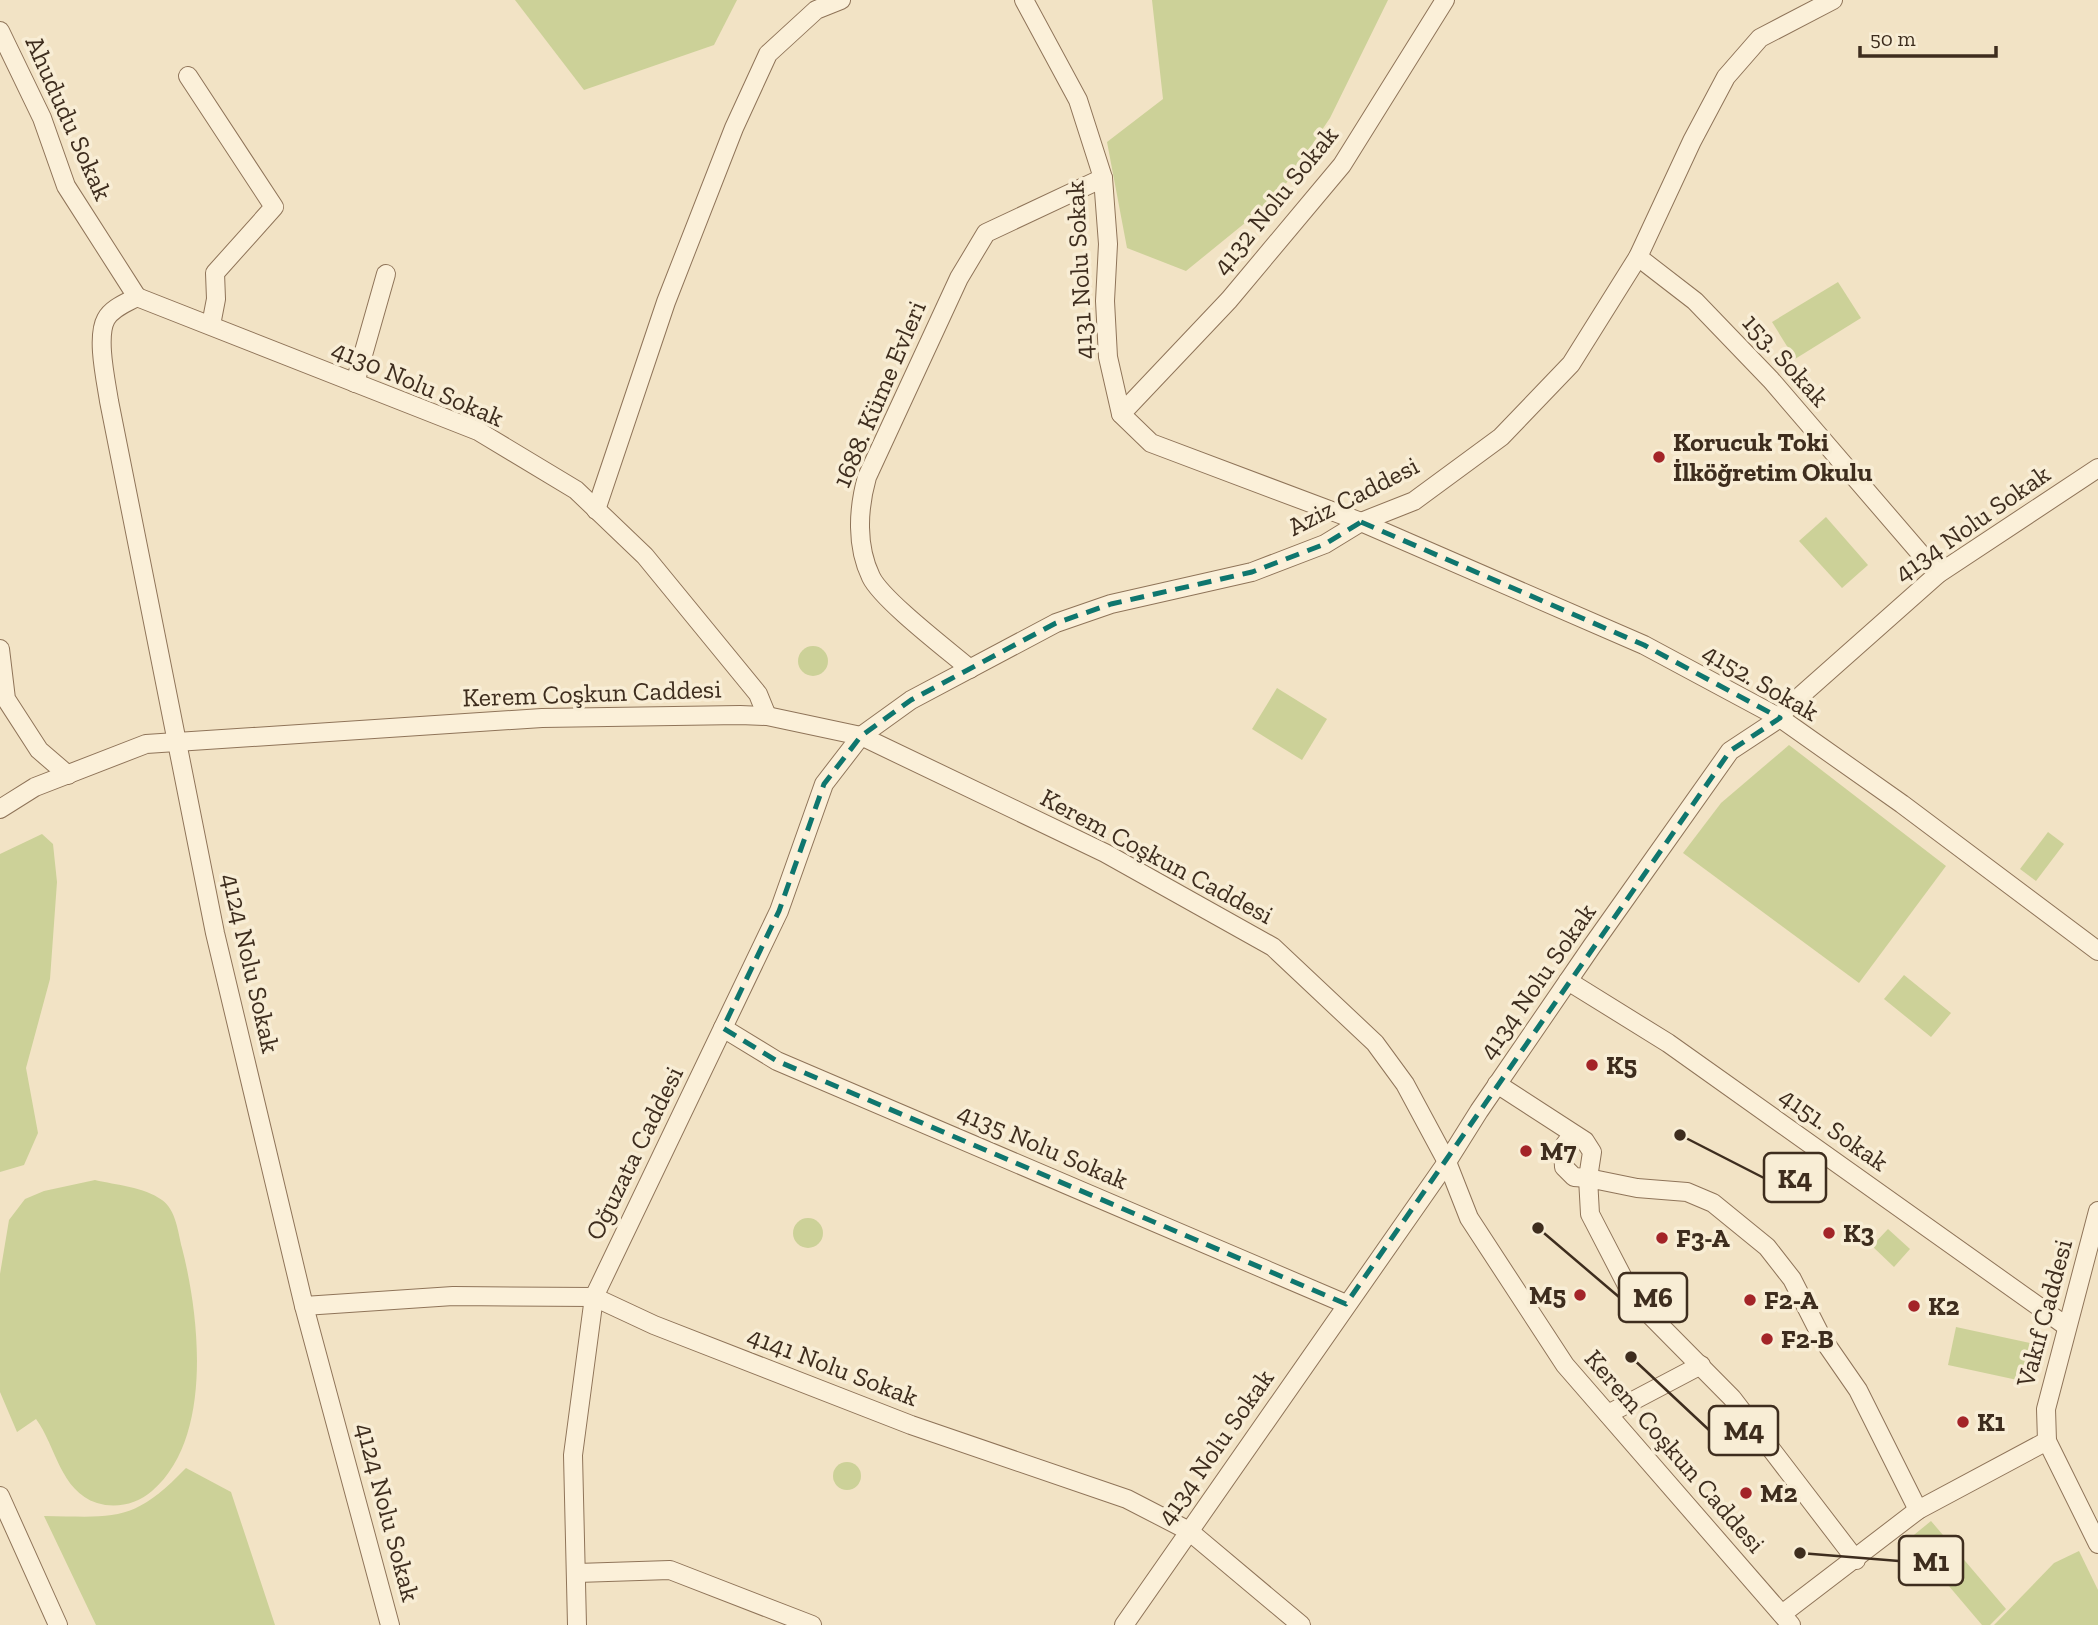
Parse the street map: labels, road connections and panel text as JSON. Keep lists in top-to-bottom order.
{
  "streets": {
    "street": [
      "Ahududu Sokak",
      "4132 Nolu Sokak",
      "4131 Nolu Sokak",
      "153. Sokak",
      "4130 Nolu Sokak",
      "1688. Küme Evleri",
      "Aziz Caddesi",
      "4134 Nolu Sokak",
      "4152. Sokak",
      "Kerem Coşkun Caddesi",
      "4124 Nolu Sokak",
      "4151. Sokak",
      "4135 Nolu Sokak",
      "Oğuzata Caddesi",
      "Vakıf Caddesi",
      "4141 Nolu Sokak"
    ]
  },
  "crossings": [
    ["Ahududu Sokak", "4130 Nolu Sokak"],
    ["Ahududu Sokak", "4124 Nolu Sokak"],
    ["4132 Nolu Sokak", "4131 Nolu Sokak"],
    ["4131 Nolu Sokak", "1688. Küme Evleri"],
    ["153. Sokak", "Aziz Caddesi"],
    ["153. Sokak", "4134 Nolu Sokak"],
    ["4130 Nolu Sokak", "Kerem Coşkun Caddesi"],
    ["4130 Nolu Sokak", "4124 Nolu Sokak"],
    ["1688. Küme Evleri", "Aziz Caddesi"],
    ["Aziz Caddesi", "4152. Sokak"],
    ["Aziz Caddesi", "Kerem Coşkun Caddesi"],
    ["Aziz Caddesi", "Oğuzata Caddesi"],
    ["4134 Nolu Sokak", "4152. Sokak"],
    ["4134 Nolu Sokak", "Kerem Coşkun Caddesi"],
    ["4134 Nolu Sokak", "4151. Sokak"],
    ["4134 Nolu Sokak", "4135 Nolu Sokak"],
    ["4134 Nolu Sokak", "4141 Nolu Sokak"],
    ["Kerem Coşkun Caddesi", "4124 Nolu Sokak"],
    ["Kerem Coşkun Caddesi", "Oğuzata Caddesi"],
    ["4124 Nolu Sokak", "4141 Nolu Sokak"],
    ["4151. Sokak", "Vakıf Caddesi"],
    ["4135 Nolu Sokak", "Oğuzata Caddesi"],
    ["Oğuzata Caddesi", "4141 Nolu Sokak"]
  ],
  "places": [
    "Korucuk Toki İlköğretim Okulu",
    "K5",
    "K4",
    "M7",
    "M6",
    "K3",
    "F3-A",
    "M5",
    "F2-A",
    "K2",
    "F2-B",
    "M4",
    "K1",
    "M2",
    "M1"
  ],
  "scale_bar": "50 m"
}
